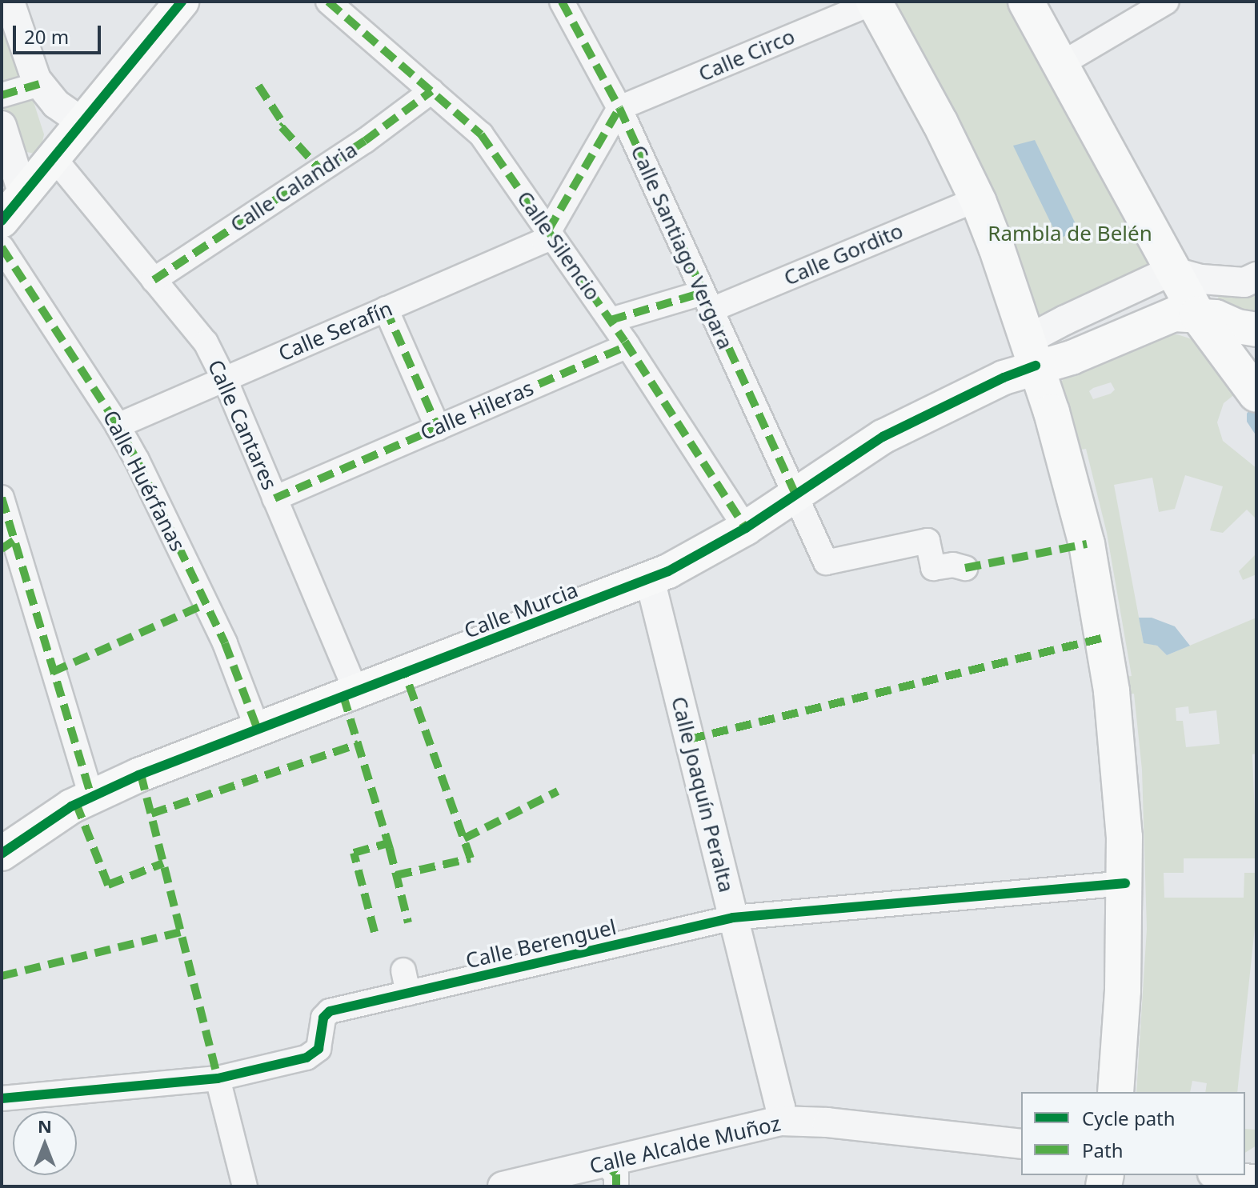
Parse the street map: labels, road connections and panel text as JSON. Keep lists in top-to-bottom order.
{
  "streets": {
    "main road": ["Calle Murcia"],
    "street": [
      "Calle Circo",
      "Calle Calandria",
      "Calle Silencio",
      "Calle Santiago Vergara",
      "Calle Gordito",
      "Calle Serafín",
      "Calle Hileras",
      "Calle Cantares",
      "Calle Huérfanas",
      "Calle Joaquín Peralta",
      "Calle Berenguel",
      "Calle Alcalde Muñoz"
    ]
  },
  "crossings": [
    ["Calle Circo", "Calle Santiago Vergara"],
    ["Calle Calandria", "Calle Silencio"],
    ["Calle Calandria", "Calle Cantares"],
    ["Calle Silencio", "Calle Gordito"],
    ["Calle Silencio", "Calle Serafín"],
    ["Calle Silencio", "Calle Hileras"],
    ["Calle Silencio", "Calle Murcia"],
    ["Calle Santiago Vergara", "Calle Gordito"],
    ["Calle Santiago Vergara", "Calle Murcia"],
    ["Calle Serafín", "Calle Cantares"],
    ["Calle Serafín", "Calle Huérfanas"],
    ["Calle Hileras", "Calle Cantares"],
    ["Calle Cantares", "Calle Murcia"],
    ["Calle Huérfanas", "Calle Murcia"],
    ["Calle Murcia", "Calle Joaquín Peralta"],
    ["Calle Joaquín Peralta", "Calle Berenguel"],
    ["Calle Joaquín Peralta", "Calle Alcalde Muñoz"]
  ],
  "parks": ["Rambla de Belén"],
  "legend": ["Cycle path", "Path"],
  "scale_bar": "20 m",
  "north": "top"
}
